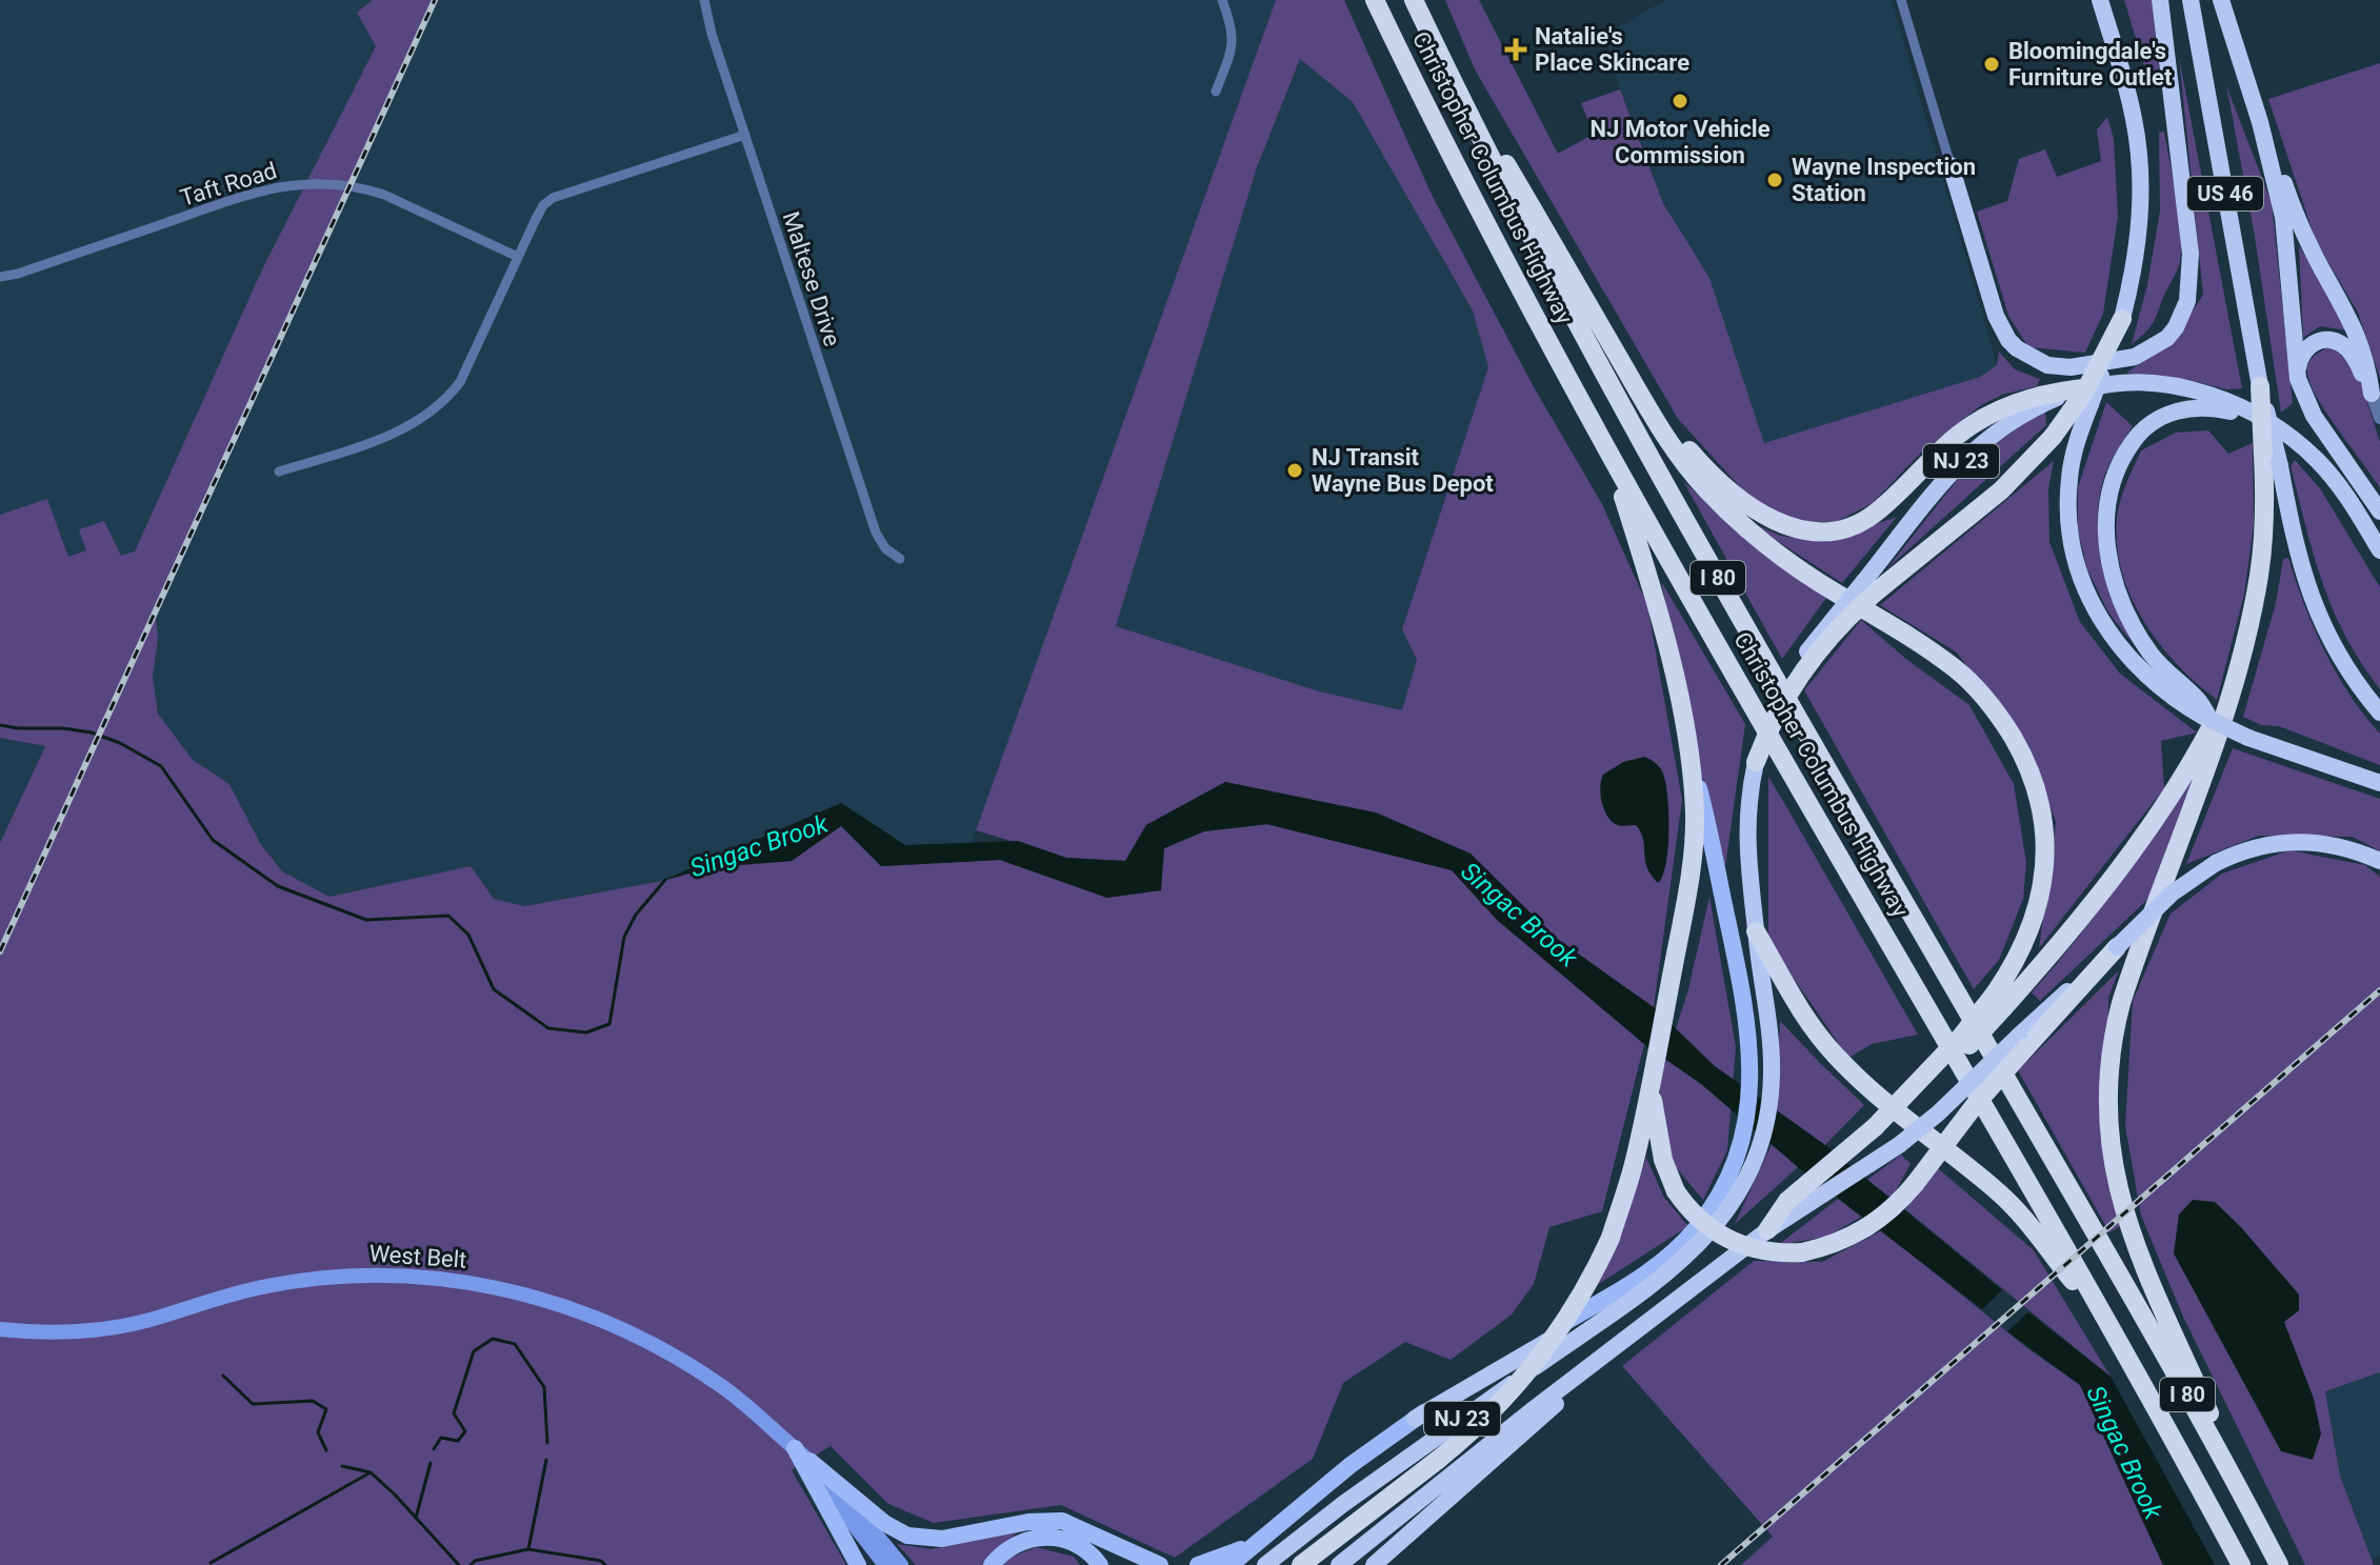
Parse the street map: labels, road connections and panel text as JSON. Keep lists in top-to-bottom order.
{
  "streets": {
    "highway": [
      "Christopher Columbus Highway",
      "US 46",
      "NJ 23",
      "I 80"
    ],
    "main road": ["West Belt"],
    "street": ["Taft Road", "Maltese Drive"]
  },
  "water": ["Singac Brook"],
  "places": {
    "health": ["Natalie's Place Skincare"],
    "other": [
      "Bloomingdale's Furniture Outlet",
      "NJ Motor Vehicle Commission",
      "Wayne Inspection Station",
      "NJ Transit Wayne Bus Depot"
    ]
  }
}
